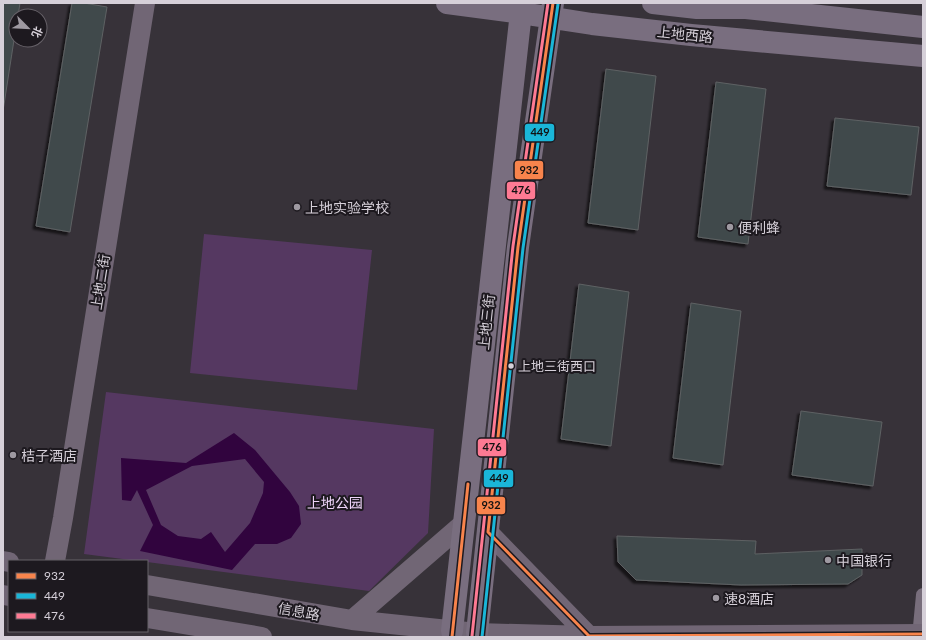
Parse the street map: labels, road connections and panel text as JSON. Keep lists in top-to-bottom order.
{
  "streets": {
    "main road": [
      "上地西路",
      "上地二街",
      "上地三街",
      "信息路"
    ]
  },
  "crossings": [
    ["上地西路", "上地三街"],
    ["上地三街", "信息路"]
  ],
  "parks": ["上地公园"],
  "places": [
    "上地实验学校",
    "便利蜂",
    "上地三街西口",
    "桔子酒店",
    "中国银行",
    "速8酒店"
  ],
  "lines": ["transit line 932", "transit line 476", "transit line 449"],
  "legend": ["932", "449", "476"],
  "north": "bottom right"
}
